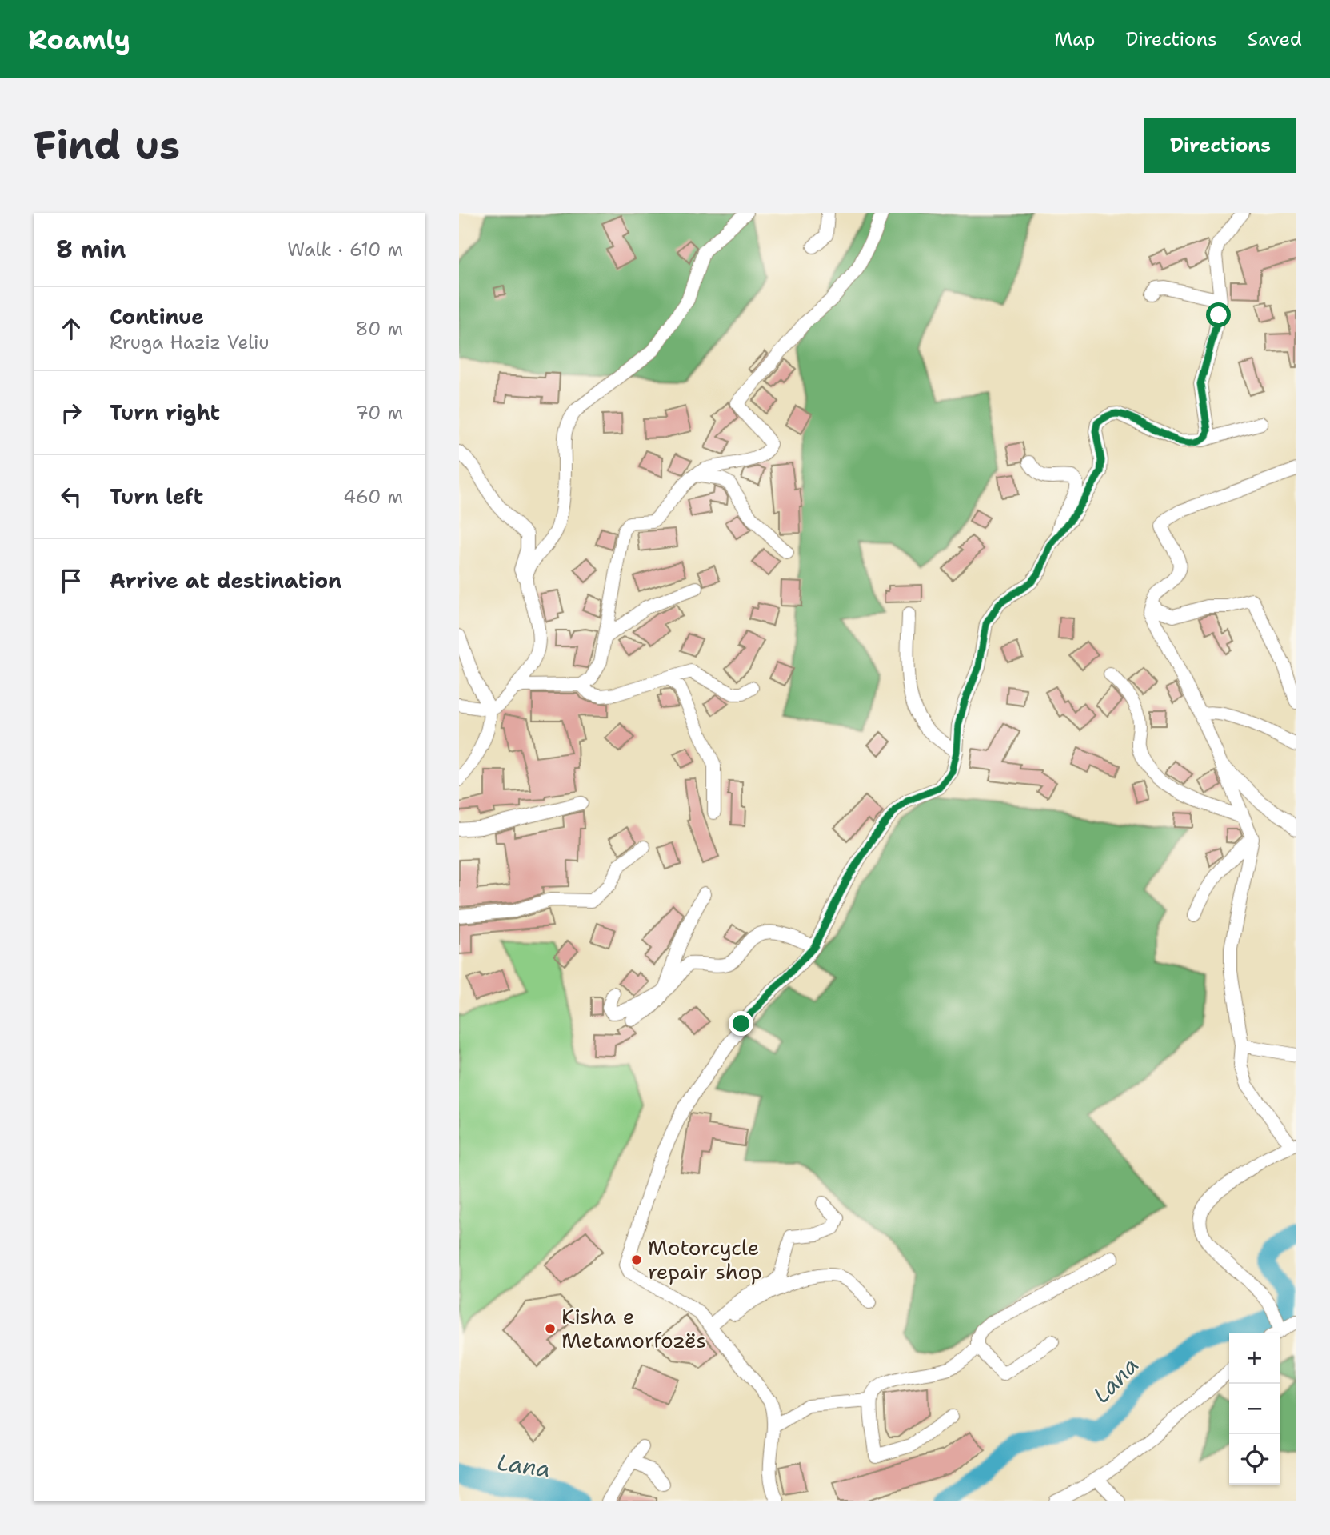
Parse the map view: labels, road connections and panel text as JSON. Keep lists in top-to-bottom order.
{
  "water": ["Lana"],
  "places": ["Motorcycle repair shop", "Kisha e Metamorfozës"],
  "page": {
    "header": "Roamly",
    "nav": ["Map", "Directions", "Saved"],
    "buttons": "Directions",
    "title": "Find us",
    "heading": ["8 min", "Walk · 610 m"],
    "list": [
      ["Continue", "Rruga Haziz Veliu", "80 m"],
      ["Turn right", "70 m"],
      ["Turn left", "460 m"],
      "Arrive at destination"
    ],
    "map_buttons": ["+", "−"]
  }
}
